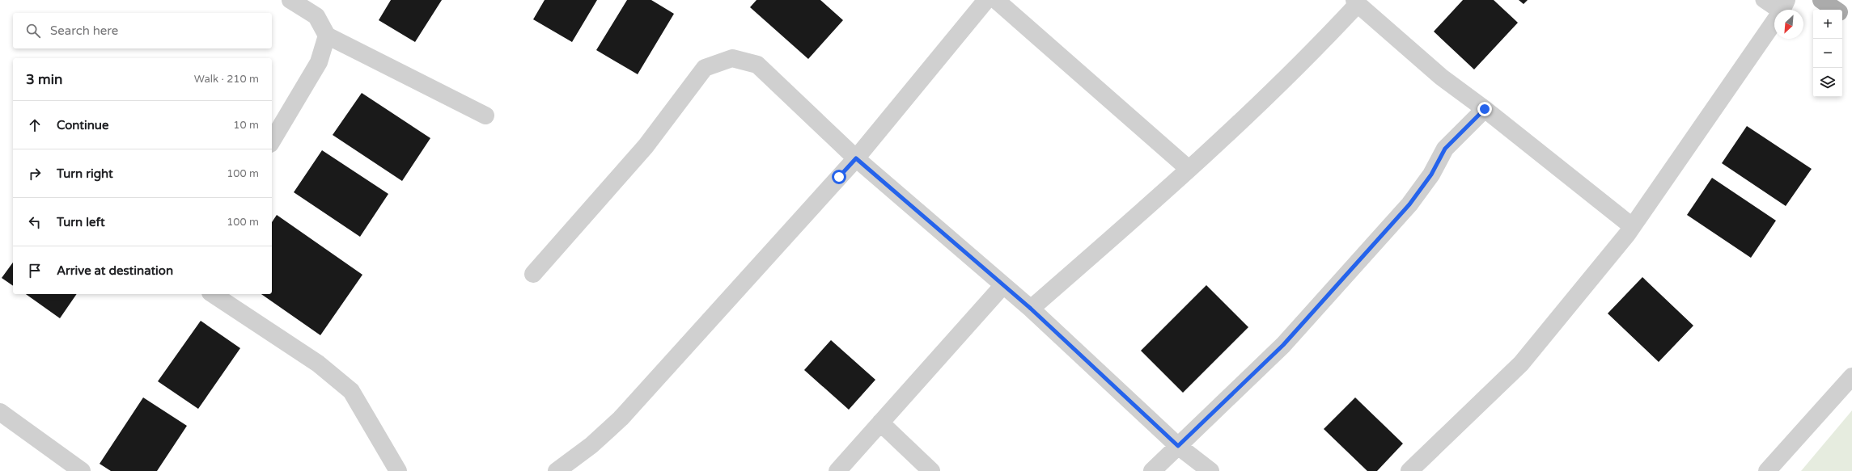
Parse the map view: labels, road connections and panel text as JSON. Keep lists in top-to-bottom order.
{
  "north": "bottom left",
  "page": {
    "map_buttons": ["+", "−"],
    "search": "Search here",
    "heading": ["3 min", "Walk · 210 m"],
    "list": [
      ["Continue", "10 m"],
      ["Turn right", "100 m"],
      ["Turn left", "100 m"],
      "Arrive at destination"
    ]
  }
}
